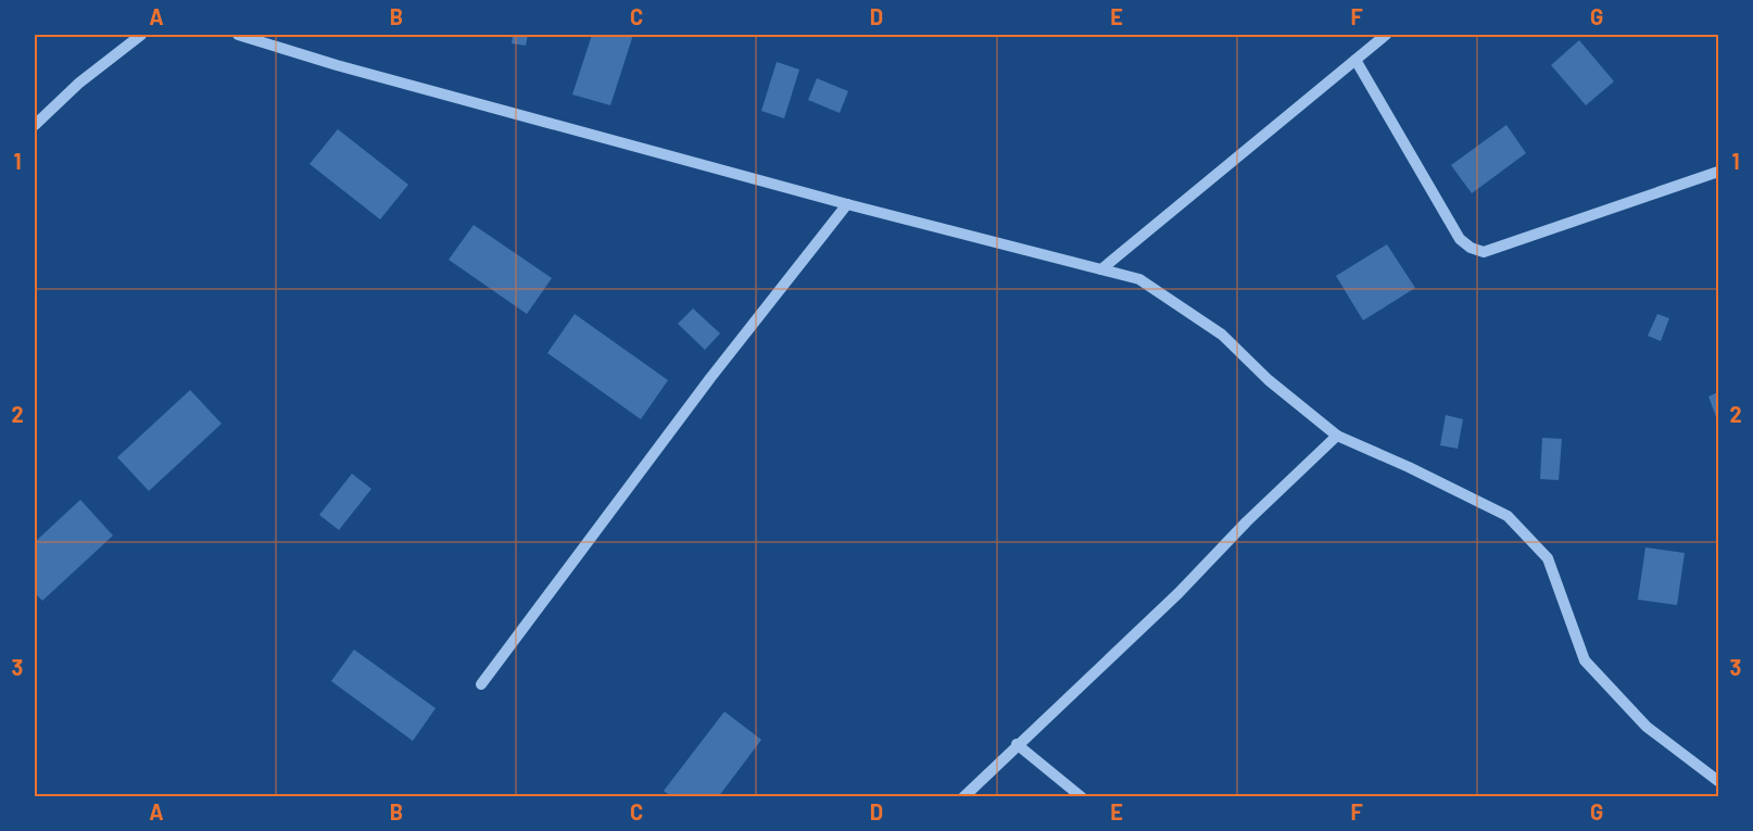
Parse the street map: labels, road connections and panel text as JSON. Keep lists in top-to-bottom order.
{
  "grid": {
    "columns": [
      "A",
      "B",
      "C",
      "D",
      "E",
      "F",
      "G"
    ],
    "rows": ["1", "2", "3"]
  }
}
